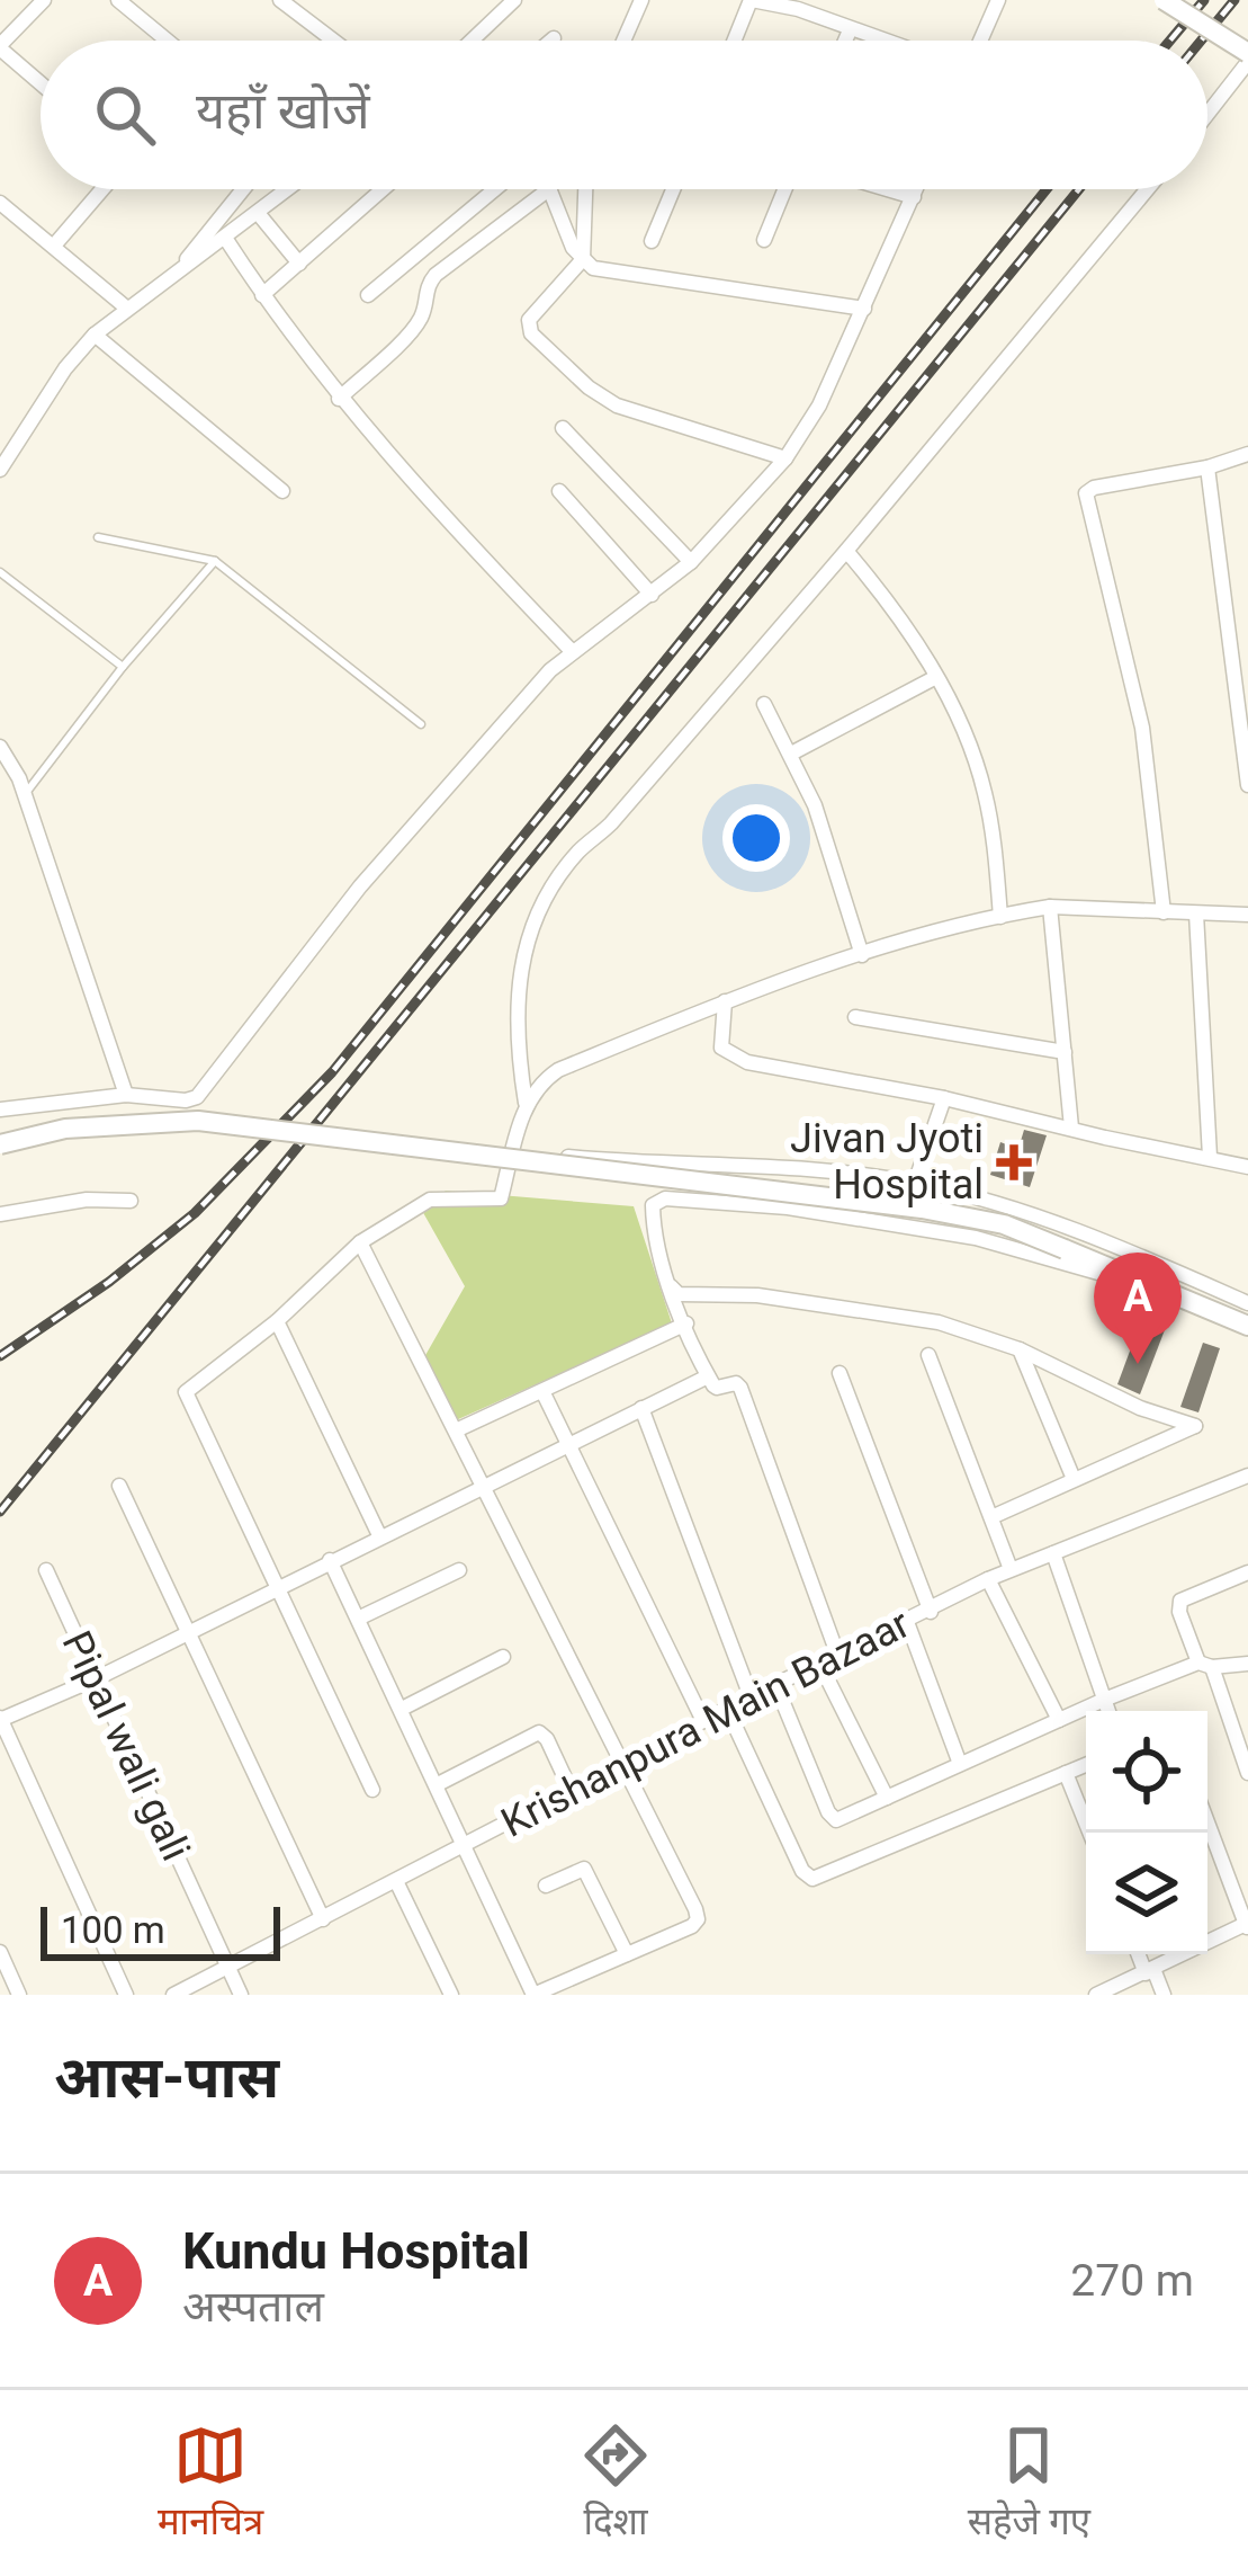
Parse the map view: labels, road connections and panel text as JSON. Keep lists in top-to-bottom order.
{
  "streets": {
    "street": ["Krishanpura Main Bazaar", "Pipal wali gali"]
  },
  "crossings": [
    ["Krishanpura Main Bazaar", "Pipal wali gali"]
  ],
  "places": {
    "health": ["Jivan Jyoti Hospital"]
  },
  "scale_bar": "100 m",
  "page": {
    "search": "यहाँ खोजें",
    "pins": "A",
    "scale": "100 m",
    "heading": "आस-पास",
    "list": [
      {
        "mark": "A",
        "name": "Kundu Hospital",
        "note": "अस्पताल",
        "value": "270 m"
      }
    ],
    "nav": ["मानचित्र", "दिशा", "सहेजे गए"]
  }
}
